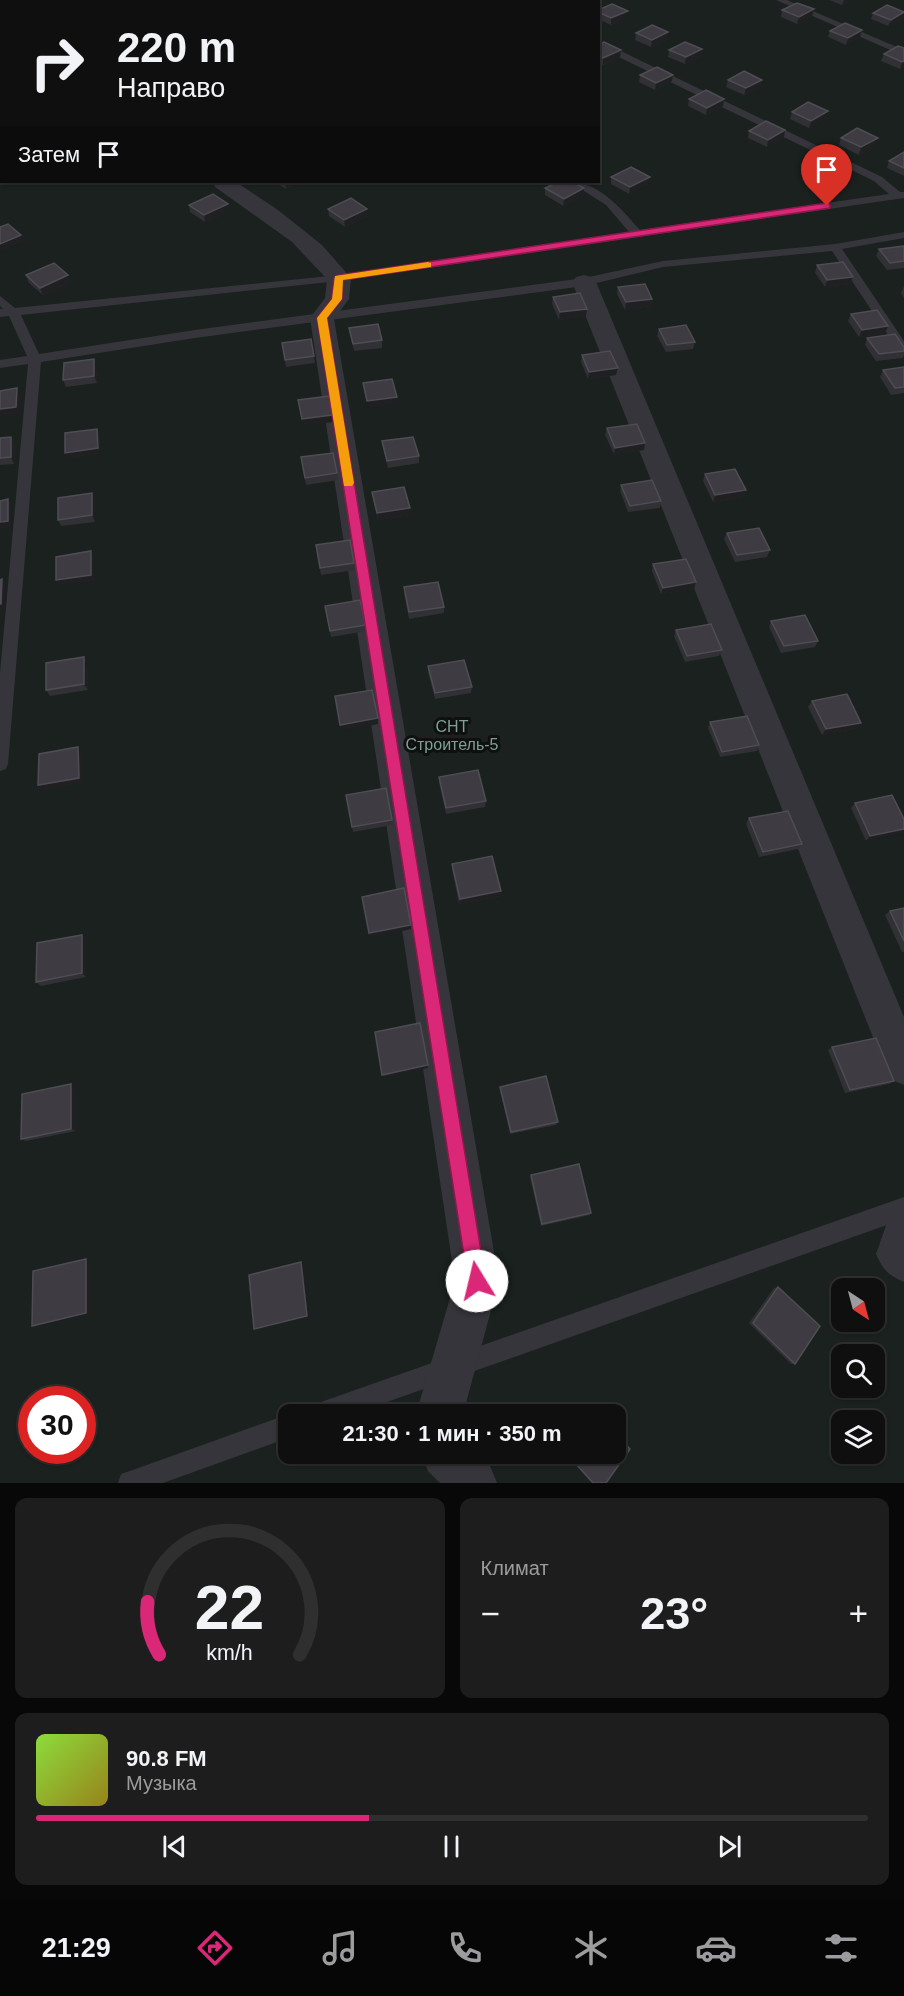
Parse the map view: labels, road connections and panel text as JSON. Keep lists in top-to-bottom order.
{
  "parks": ["СНТ Строитель-5"],
  "north": "bottom right",
  "page": {
    "turn": ["220 m", "Направо"],
    "then": "Затем",
    "limit": "30",
    "trip": "21:30 · 1 мин · 350 m",
    "tile": "Климат",
    "heat": ["−", "23°", "+"],
    "song": ["90.8 FM", "Музыка"],
    "tabs": "21:29",
    "gauge": ["22", "km/h"]
  }
}
